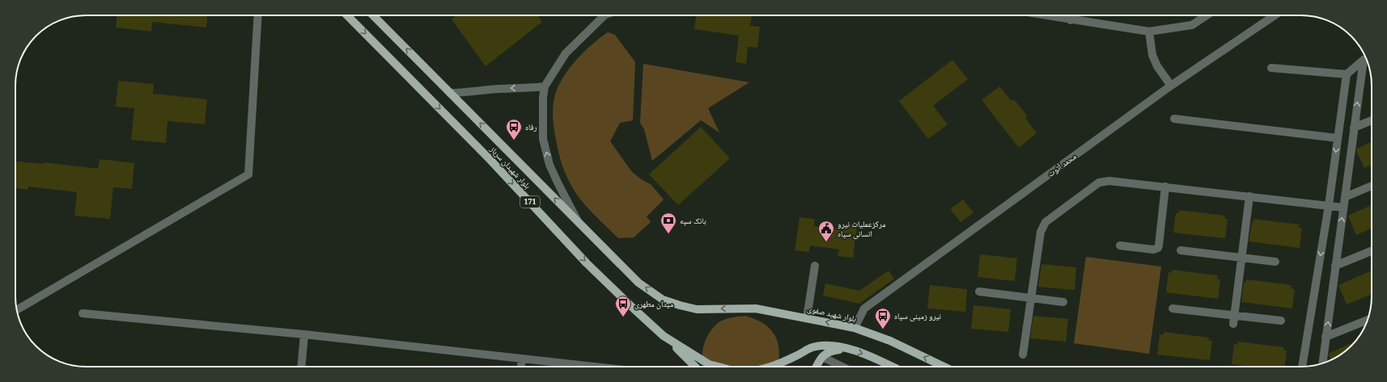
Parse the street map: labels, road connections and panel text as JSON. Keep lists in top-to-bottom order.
{
  "streets": {
    "main road": ["بلوار شهیدان سرباز", "171", "بلوار شهید صفوی"],
    "street": ["محمد آتوت"]
  },
  "crossings": [
    ["محمد آتوت", "بلوار شهید صفوی"],
    ["بلوار شهیدان سرباز", "171"],
    ["بلوار شهیدان سرباز", "بلوار شهید صفوی"]
  ],
  "one_way": ["بلوار شهید صفوی"],
  "places": {
    "bus stop": ["رفاه", "میدان مطهری", "نیرو زمینی سپاه"],
    "bank": ["بانک سپه"],
    "public building": ["مرکزعملیات نیرو انسانی سپاه"]
  }
}
